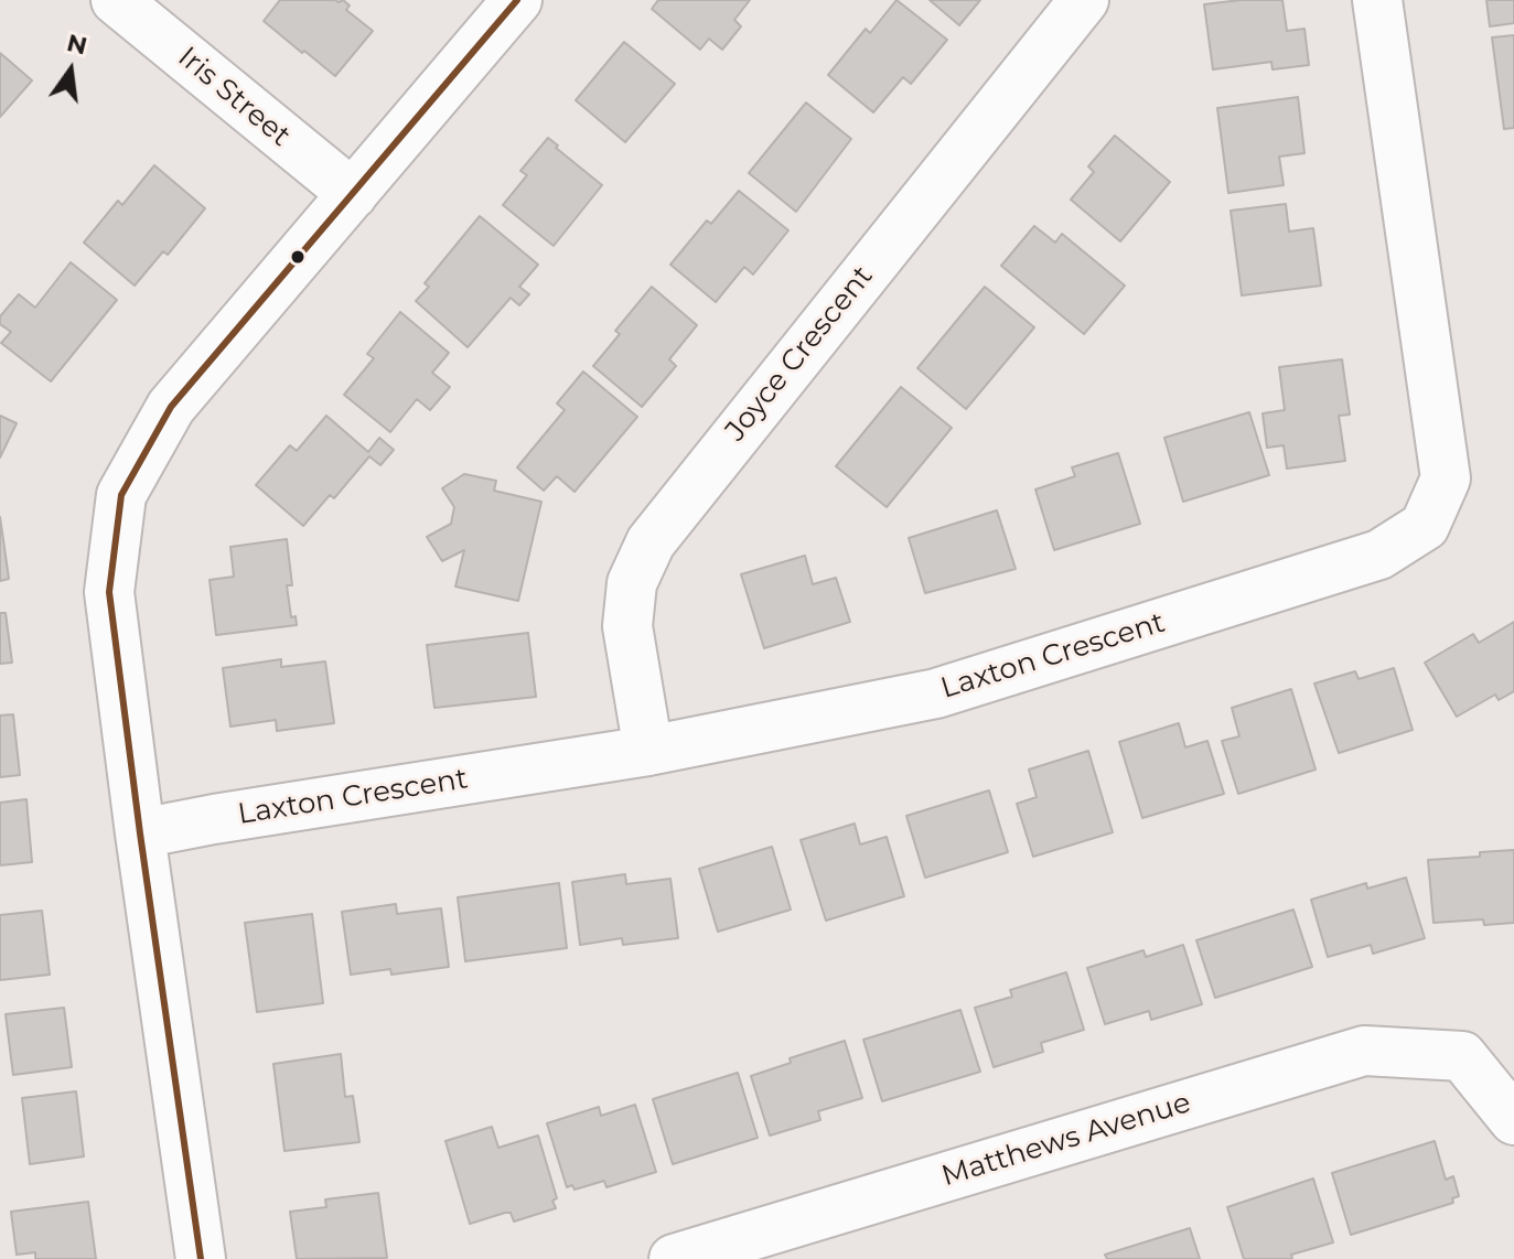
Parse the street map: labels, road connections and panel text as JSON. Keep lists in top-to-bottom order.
{
  "streets": {
    "street": [
      "Iris Street",
      "Joyce Crescent",
      "Laxton Crescent",
      "Matthews Avenue"
    ]
  },
  "crossings": [
    ["Joyce Crescent", "Laxton Crescent"]
  ],
  "north": "top"
}
